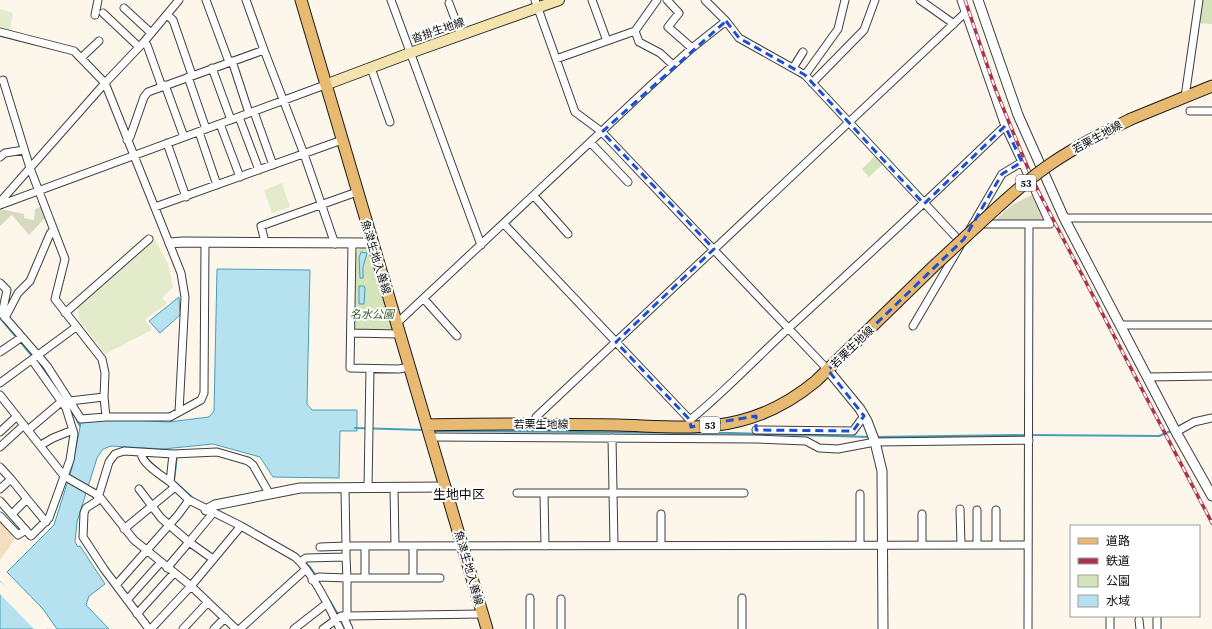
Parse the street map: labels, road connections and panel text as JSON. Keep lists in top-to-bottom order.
{
  "streets": {
    "main road": [
      "沓掛生地線",
      "若栗生地線",
      "53",
      "魚津生地入善線"
    ]
  },
  "crossings": [
    ["沓掛生地線", "魚津生地入善線"],
    ["若栗生地線", "魚津生地入善線"]
  ],
  "districts": ["生地中区"],
  "parks": ["名水公園"],
  "legend": [
    "道路",
    "鉄道",
    "公園",
    "水域"
  ]
}
